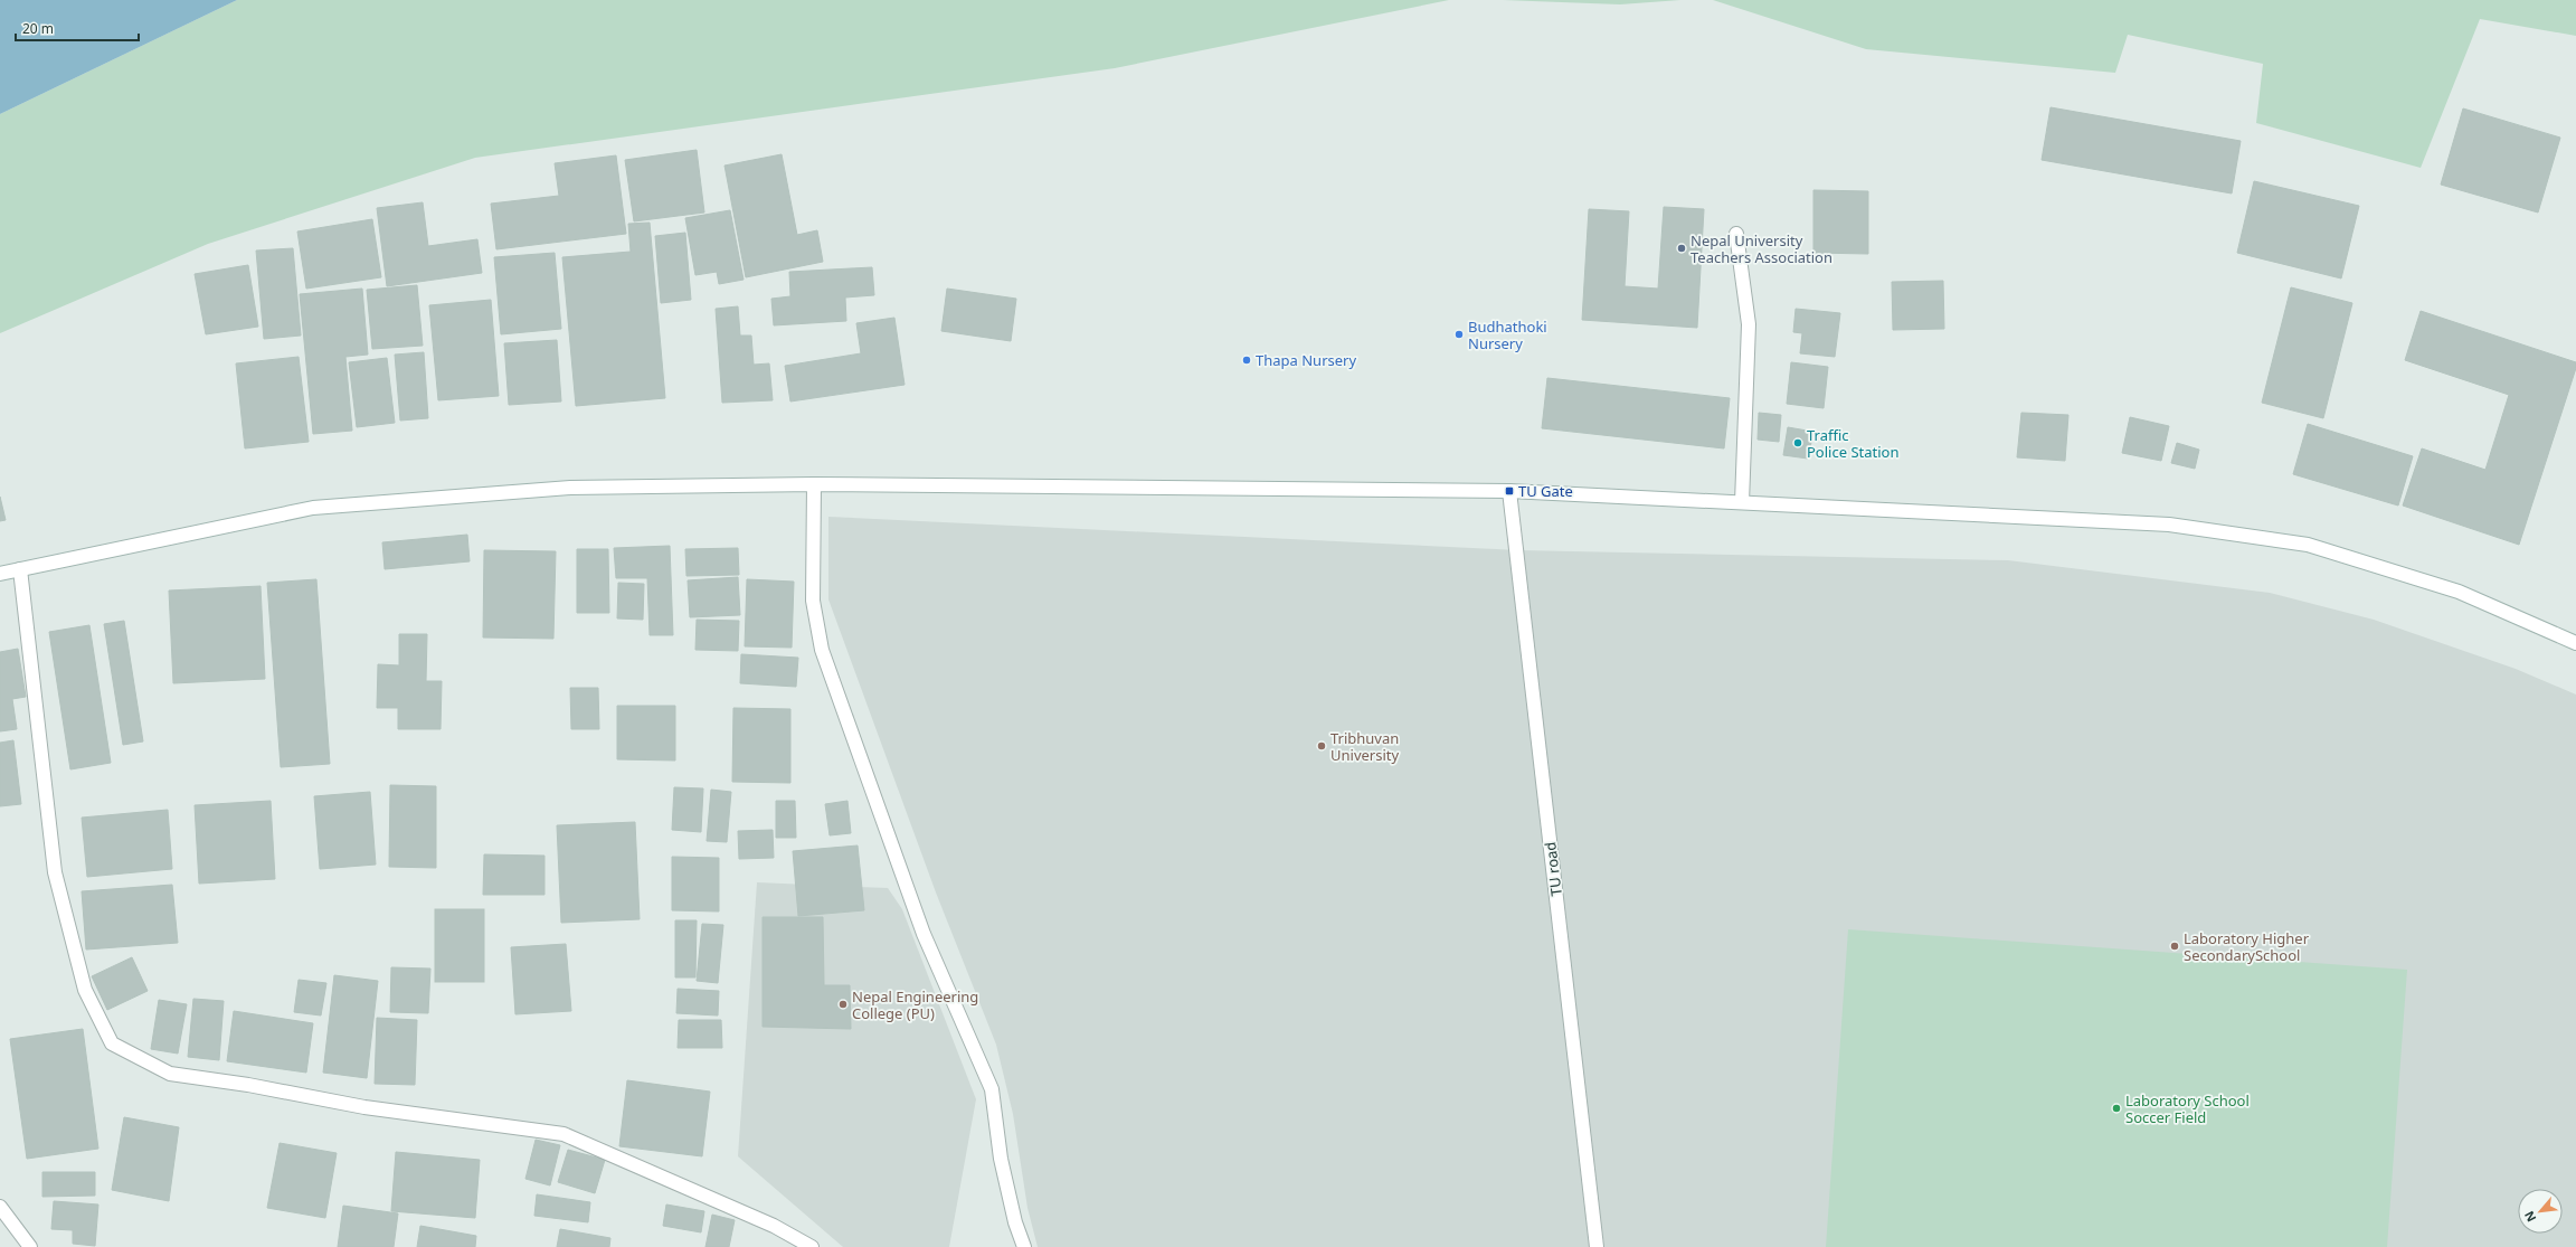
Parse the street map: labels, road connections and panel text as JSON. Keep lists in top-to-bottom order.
{
  "streets": {
    "street": ["TU road"]
  },
  "places": {
    "other": [
      "Nepal University Teachers Association",
      "Budhathoki Nursery",
      "Thapa Nursery",
      "Traffic Police Station",
      "Tribhuvan University",
      "Laboratory Higher SecondarySchool",
      "Nepal Engineering College (PU)",
      "Laboratory School Soccer Field"
    ],
    "transit": ["TU Gate"]
  },
  "scale_bar": "20 m",
  "north": "bottom left"
}
